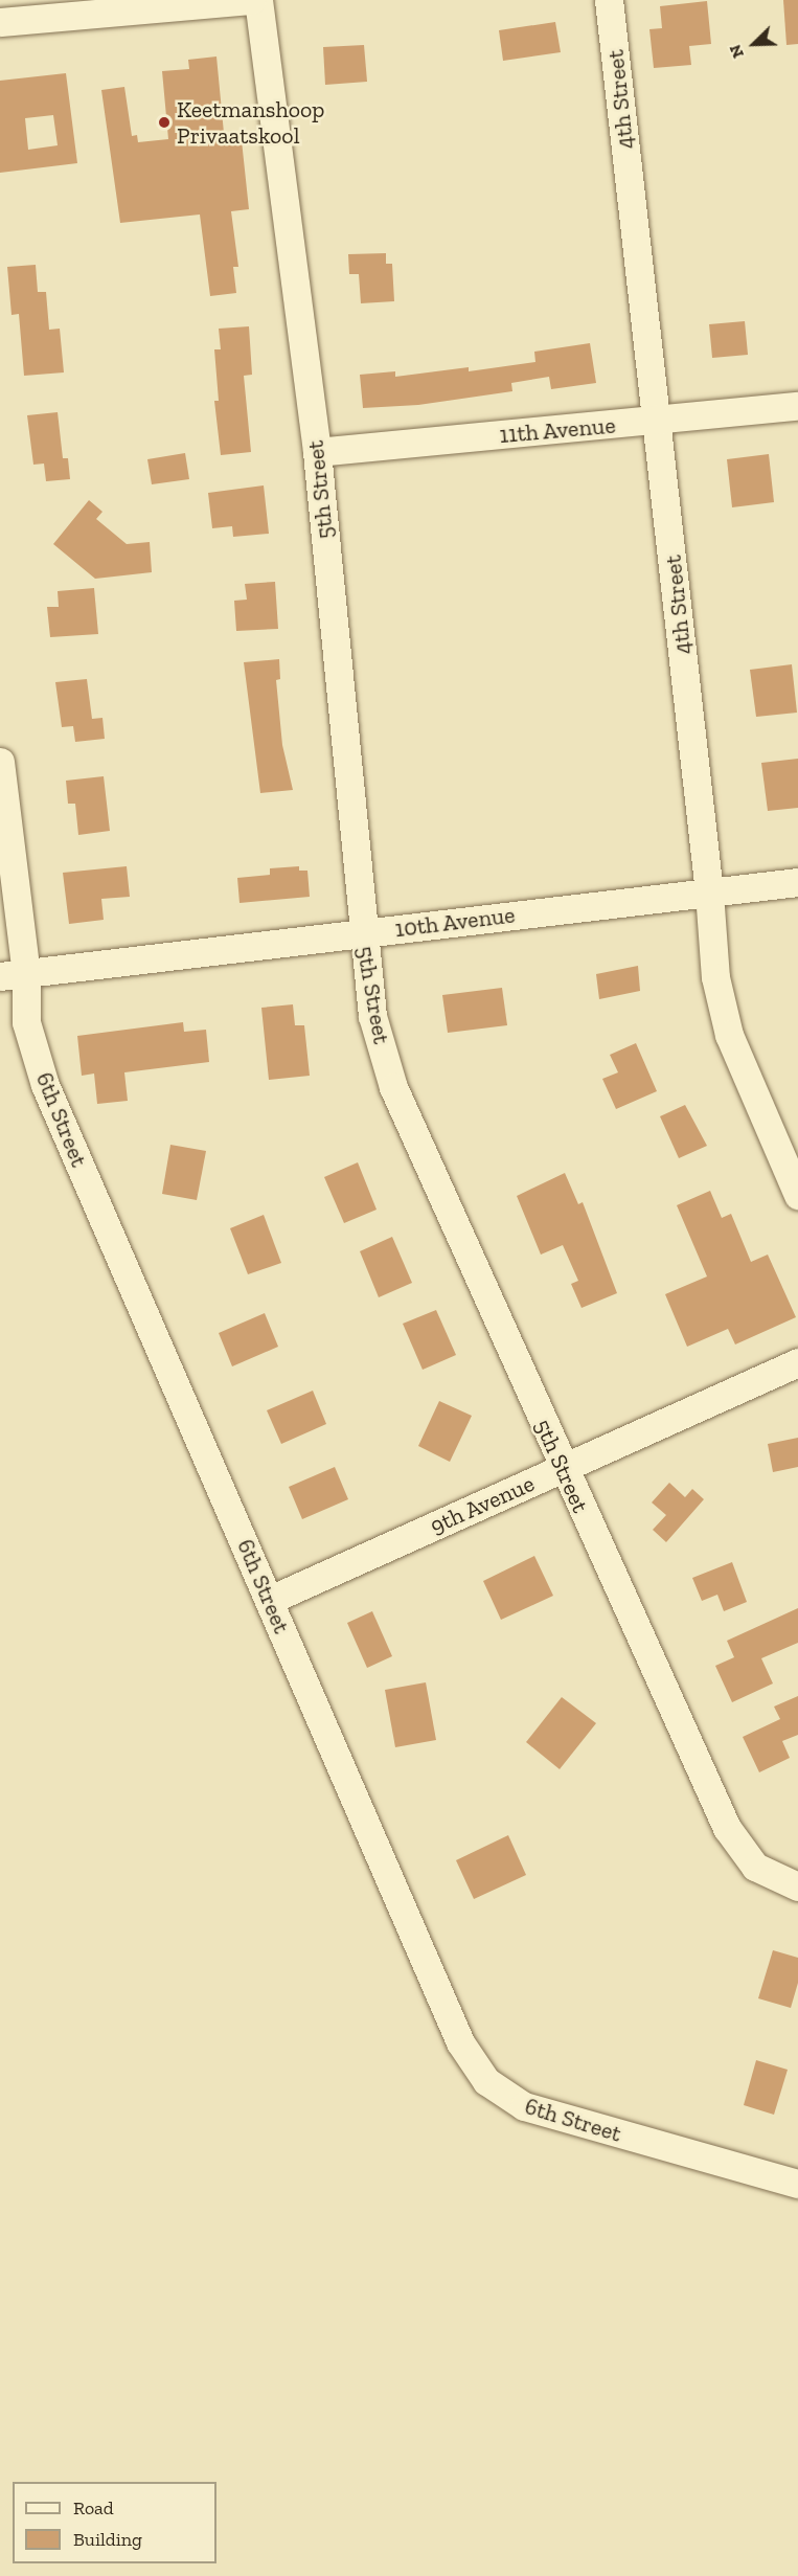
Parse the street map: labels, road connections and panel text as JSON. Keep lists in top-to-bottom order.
{
  "streets": {
    "street": [
      "4th Street",
      "11th Avenue",
      "5th Street",
      "10th Avenue",
      "6th Street",
      "9th Avenue"
    ]
  },
  "crossings": [
    ["4th Street", "11th Avenue"],
    ["4th Street", "10th Avenue"],
    ["11th Avenue", "5th Street"],
    ["5th Street", "10th Avenue"],
    ["5th Street", "9th Avenue"],
    ["10th Avenue", "6th Street"],
    ["6th Street", "9th Avenue"]
  ],
  "places": ["Keetmanshoop Privaatskool"],
  "legend": ["Road", "Building"],
  "north": "bottom left"
}
